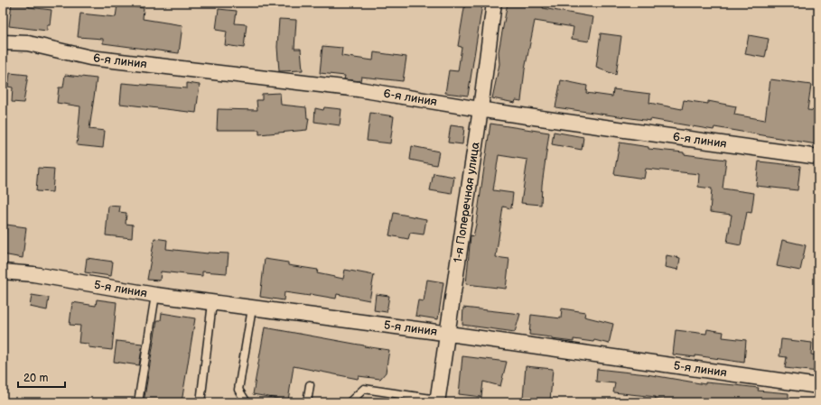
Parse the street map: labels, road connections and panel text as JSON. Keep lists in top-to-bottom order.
{
  "streets": {
    "street": ["6-я линия", "1-я Поперечная улица", "5-я линия"]
  },
  "crossings": [
    ["6-я линия", "1-я Поперечная улица"],
    ["1-я Поперечная улица", "5-я линия"]
  ],
  "scale_bar": "20 m"
}
